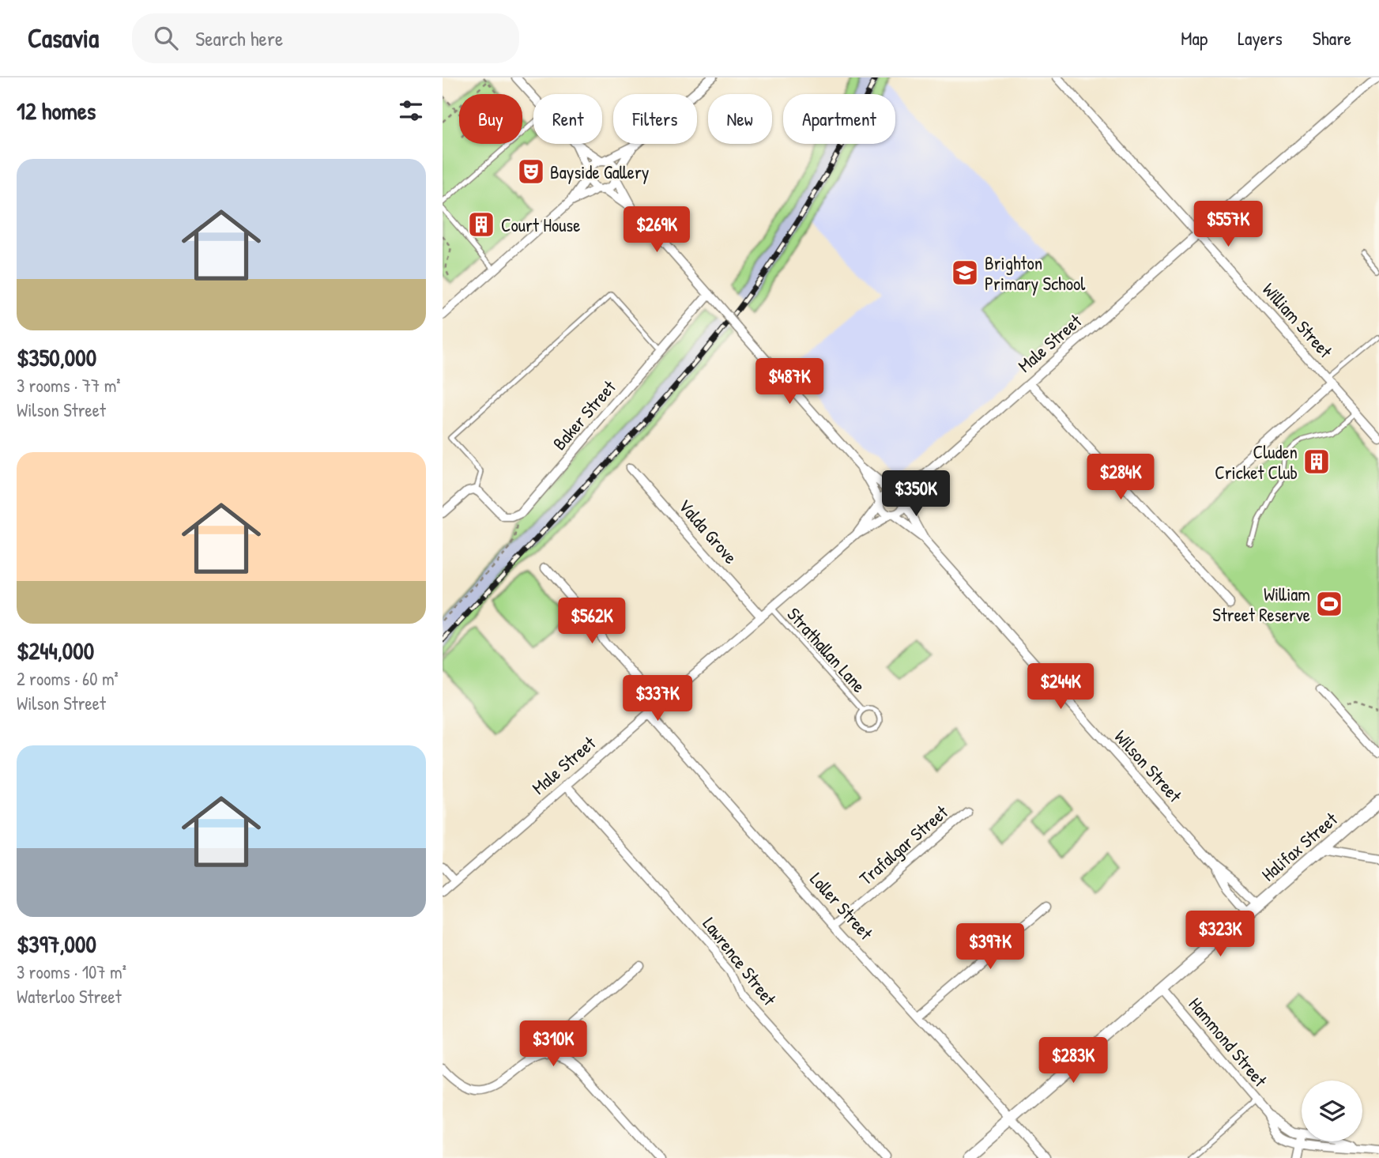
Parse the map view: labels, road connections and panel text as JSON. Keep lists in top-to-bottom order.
{
  "streets": {
    "street": [
      "William Street",
      "Male Street",
      "Baker Street",
      "Valda Grove",
      "Wilson Street",
      "Trafalgar Street",
      "Halifax Street",
      "Loller Street",
      "Lawrence Street",
      "Hammond Street"
    ],
    "lane": ["Strathallan Lane"]
  },
  "crossings": [
    ["William Street", "Male Street"],
    ["Male Street", "Valda Grove"],
    ["Male Street", "Strathallan Lane"],
    ["Male Street", "Wilson Street"],
    ["Male Street", "Loller Street"],
    ["Male Street", "Lawrence Street"],
    ["Wilson Street", "Halifax Street"],
    ["Trafalgar Street", "Loller Street"],
    ["Halifax Street", "Loller Street"],
    ["Halifax Street", "Hammond Street"]
  ],
  "places": {
    "theatre": ["Bayside Gallery"],
    "building": ["Court House", "Cluden Cricket Club"],
    "school or university": ["Brighton Primary School"],
    "sports": ["William Street Reserve"]
  },
  "page": {
    "header": "Casavia",
    "search": "Search here",
    "nav": ["Map", "Layers", "Share"],
    "heading": "12 homes",
    "chip": [
      "Buy",
      "Rent",
      "Filters",
      "New",
      "Apartment"
    ],
    "list": [
      {
        "name": "$350,000",
        "note": "3 rooms · 77 m² · Wilson Street"
      },
      {
        "name": "$244,000",
        "note": "2 rooms · 60 m² · Wilson Street"
      },
      {
        "name": "$397,000",
        "note": "3 rooms · 107 m² · Waterloo Street"
      }
    ],
    "price": [
      "$557K",
      "$269K",
      "$487K",
      "$284K",
      "$350K",
      "$562K",
      "$244K",
      "$337K",
      "$323K",
      "$397K",
      "$310K",
      "$283K"
    ]
  }
}
